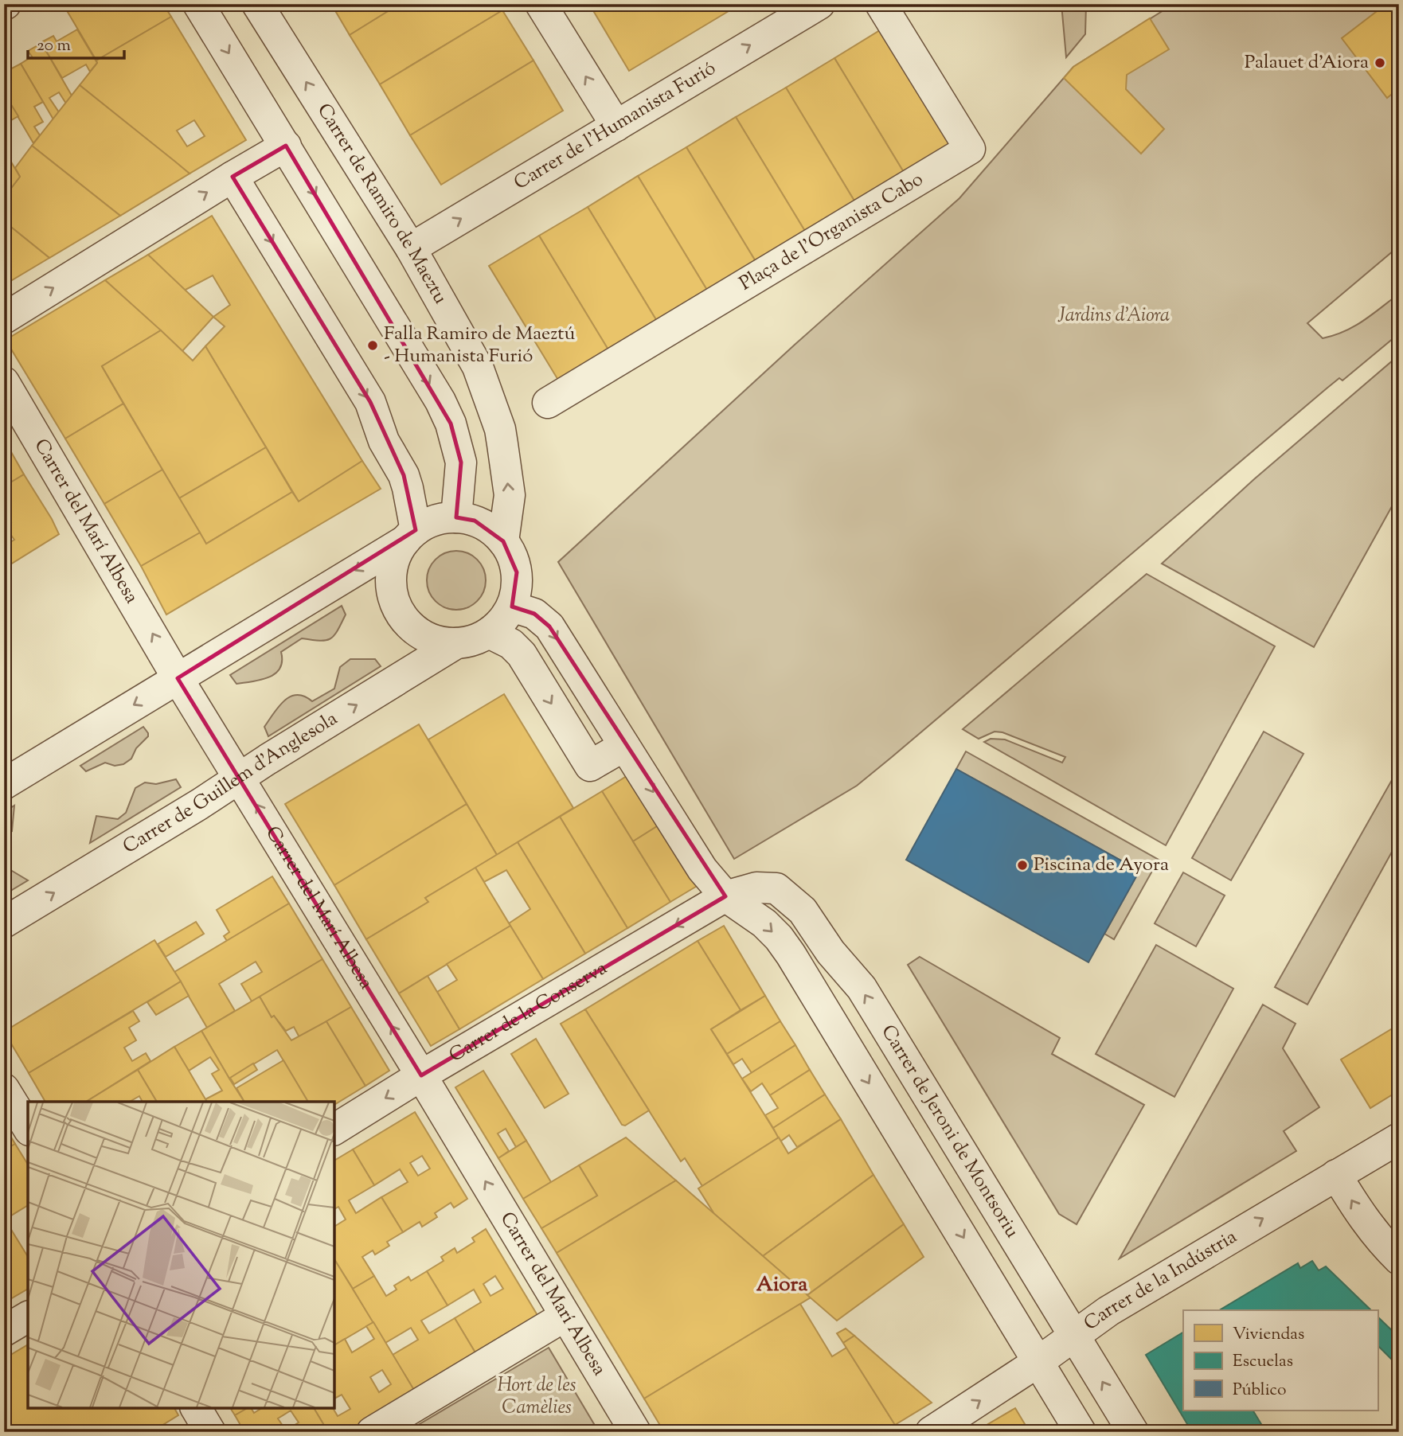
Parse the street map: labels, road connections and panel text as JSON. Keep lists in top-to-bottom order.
{
  "streets": {
    "street": [
      "Carrer de l'Humanista Furió",
      "Carrer de Ramiro de Maeztu",
      "Plaça de l'Organista Cabo",
      "Carrer del Marí Albesa",
      "Carrer de Guillem d'Anglesola",
      "Carrer de la Conserva",
      "Carrer de Jeroni de Montsoriu",
      "Carrer de la Indústria"
    ]
  },
  "crossings": [
    ["Carrer de l'Humanista Furió", "Carrer de Ramiro de Maeztu"],
    ["Carrer de Ramiro de Maeztu", "Carrer de Guillem d'Anglesola"],
    ["Carrer del Marí Albesa", "Carrer de Guillem d'Anglesola"],
    ["Carrer del Marí Albesa", "Carrer de la Conserva"],
    ["Carrer de la Conserva", "Carrer de Jeroni de Montsoriu"],
    ["Carrer de Jeroni de Montsoriu", "Carrer de la Indústria"]
  ],
  "one_way": [
    "Carrer de l'Humanista Furió",
    "Carrer del Marí Albesa",
    "Carrer de la Conserva",
    "Carrer de la Indústria"
  ],
  "districts": ["Aiora"],
  "parks": ["Jardins d'Aiora", "Hort de les Camèlies"],
  "places": ["Palauet d'Aiora", "Falla Ramiro de Maeztú - Humanista Furió", "Piscina de Ayora"],
  "legend": ["Viviendas", "Escuelas", "Público"],
  "scale_bar": "20 m"
}
